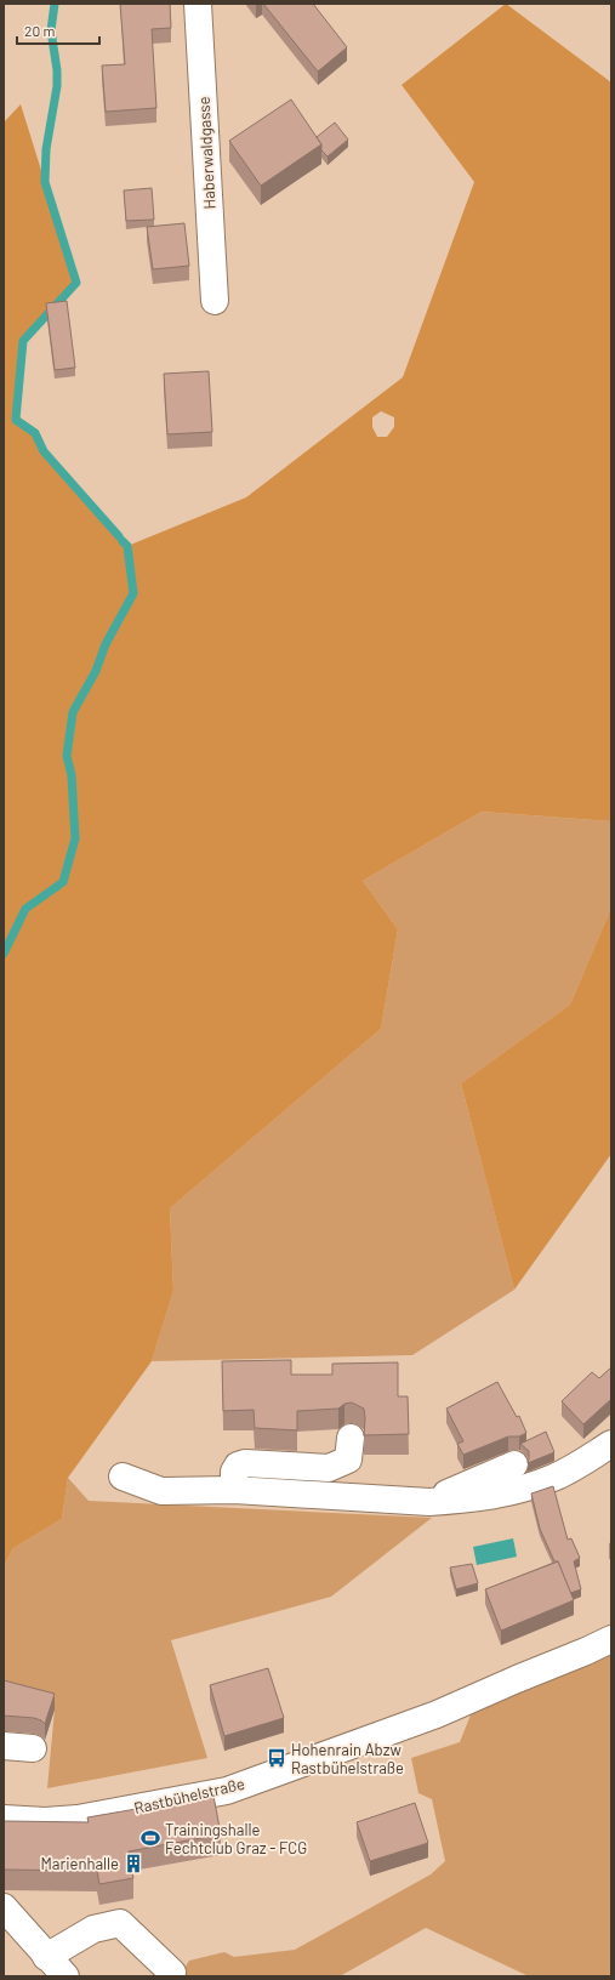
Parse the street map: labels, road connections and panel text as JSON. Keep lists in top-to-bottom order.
{
  "streets": {
    "street": ["Haberwaldgasse", "Rastbühelstraße"]
  },
  "places": {
    "bus stop": ["Hohenrain Abzw Rastbühelstraße"],
    "sports": ["Trainingshalle Fechtclub Graz - FCG"],
    "building": ["Marienhalle"]
  },
  "scale_bar": "20 m"
}
